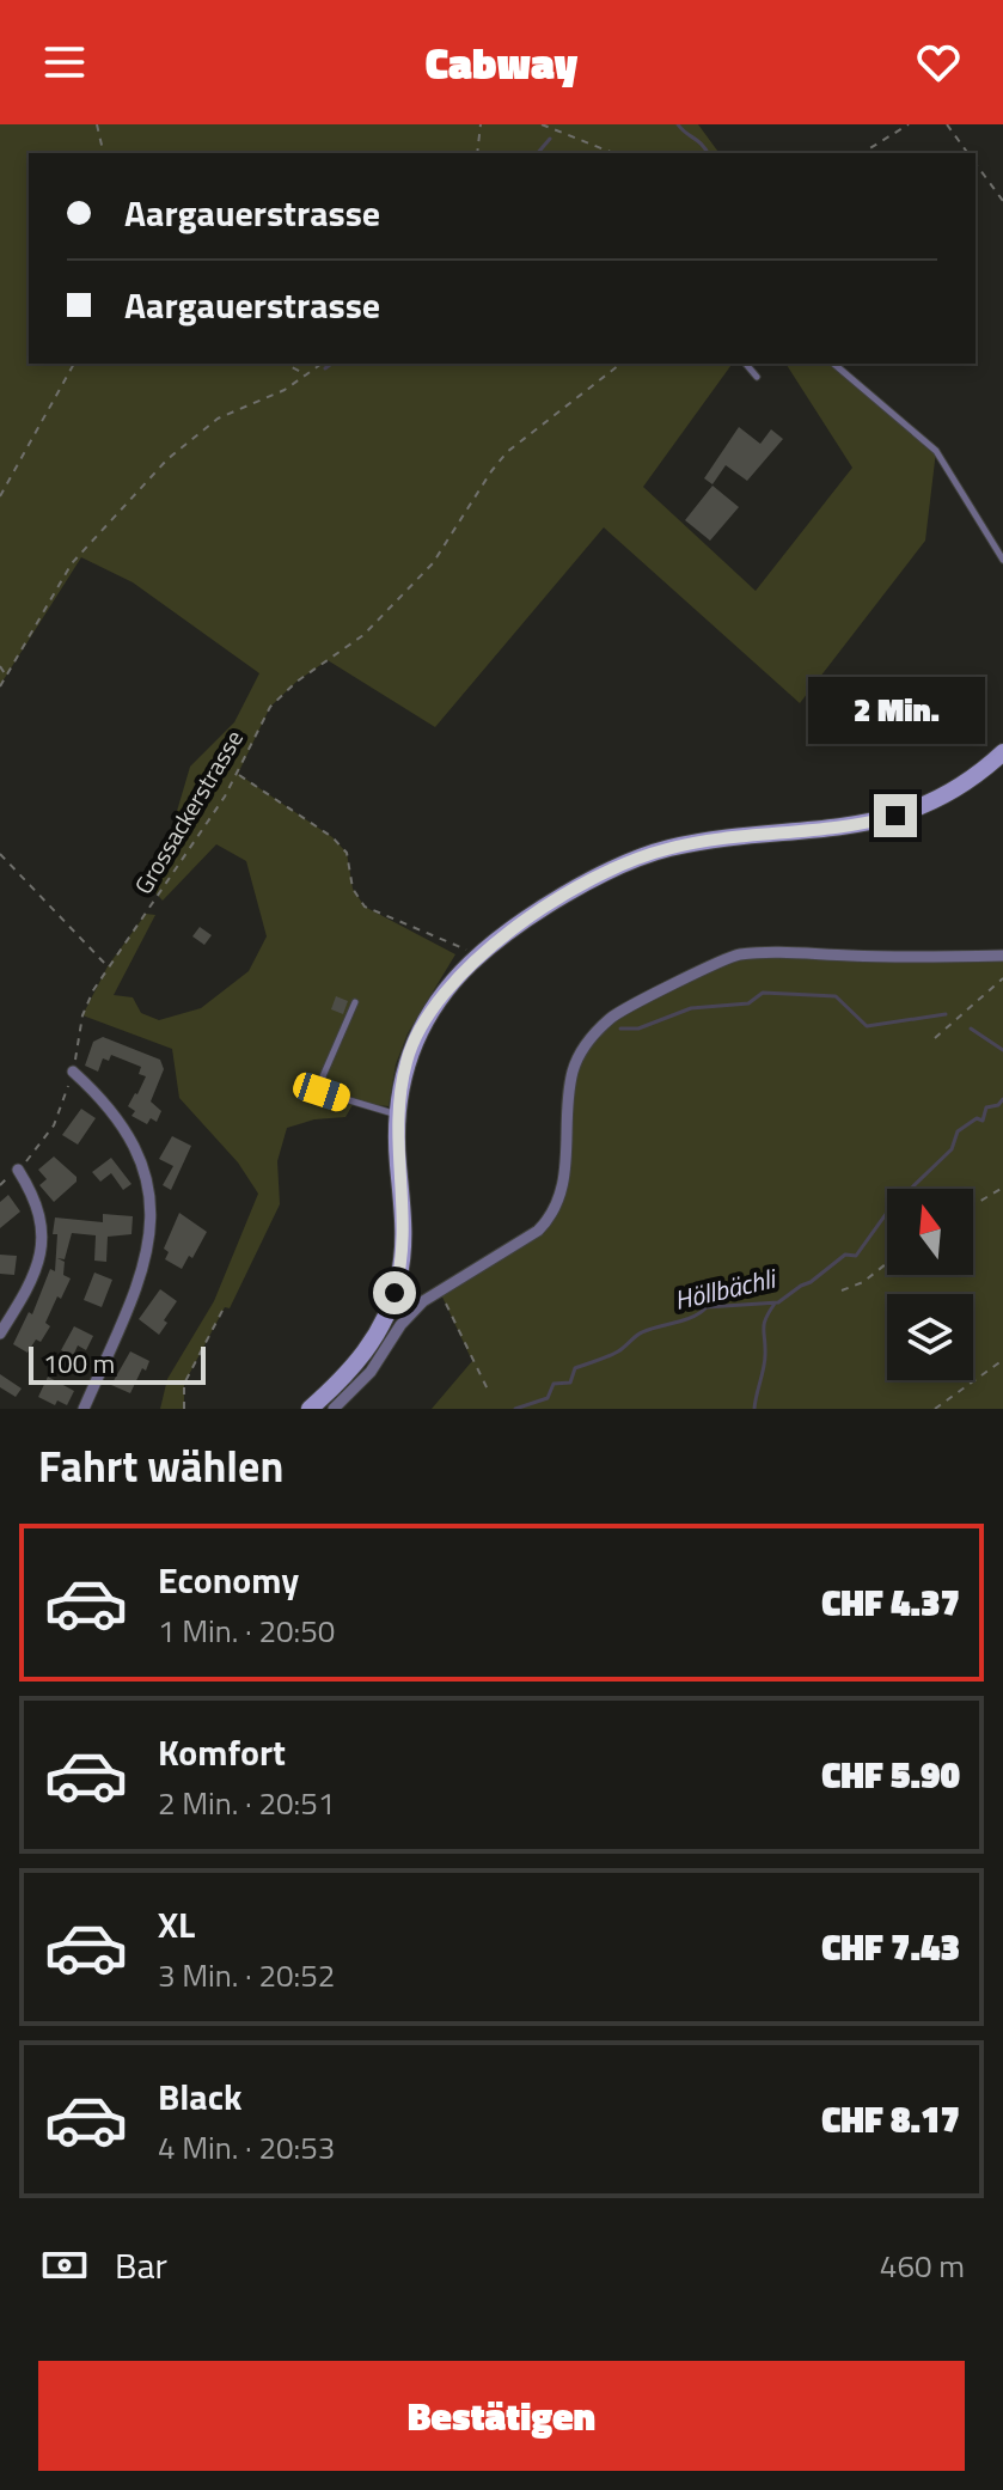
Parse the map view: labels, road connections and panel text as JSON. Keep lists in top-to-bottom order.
{
  "streets": {
    "path": ["Grossackerstrasse"]
  },
  "water": ["Höllbächli"],
  "scale_bar": "100 m",
  "north": "top",
  "page": {
    "header": "Cabway",
    "banner": ["Aargauerstrasse", "Aargauerstrasse"],
    "bubble": "2 Min.",
    "scale": "100 m",
    "heading": "Fahrt wählen",
    "list": [
      {
        "name": "Economy",
        "note": "1 Min. · 20:50",
        "value": "CHF 4.37"
      },
      {
        "name": "Komfort",
        "note": "2 Min. · 20:51",
        "value": "CHF 5.90"
      },
      {
        "name": "XL",
        "note": "3 Min. · 20:52",
        "value": "CHF 7.43"
      },
      {
        "name": "Black",
        "note": "4 Min. · 20:53",
        "value": "CHF 8.17"
      }
    ],
    "pay": ["Bar", "460 m"],
    "buttons": "Bestätigen"
  }
}
